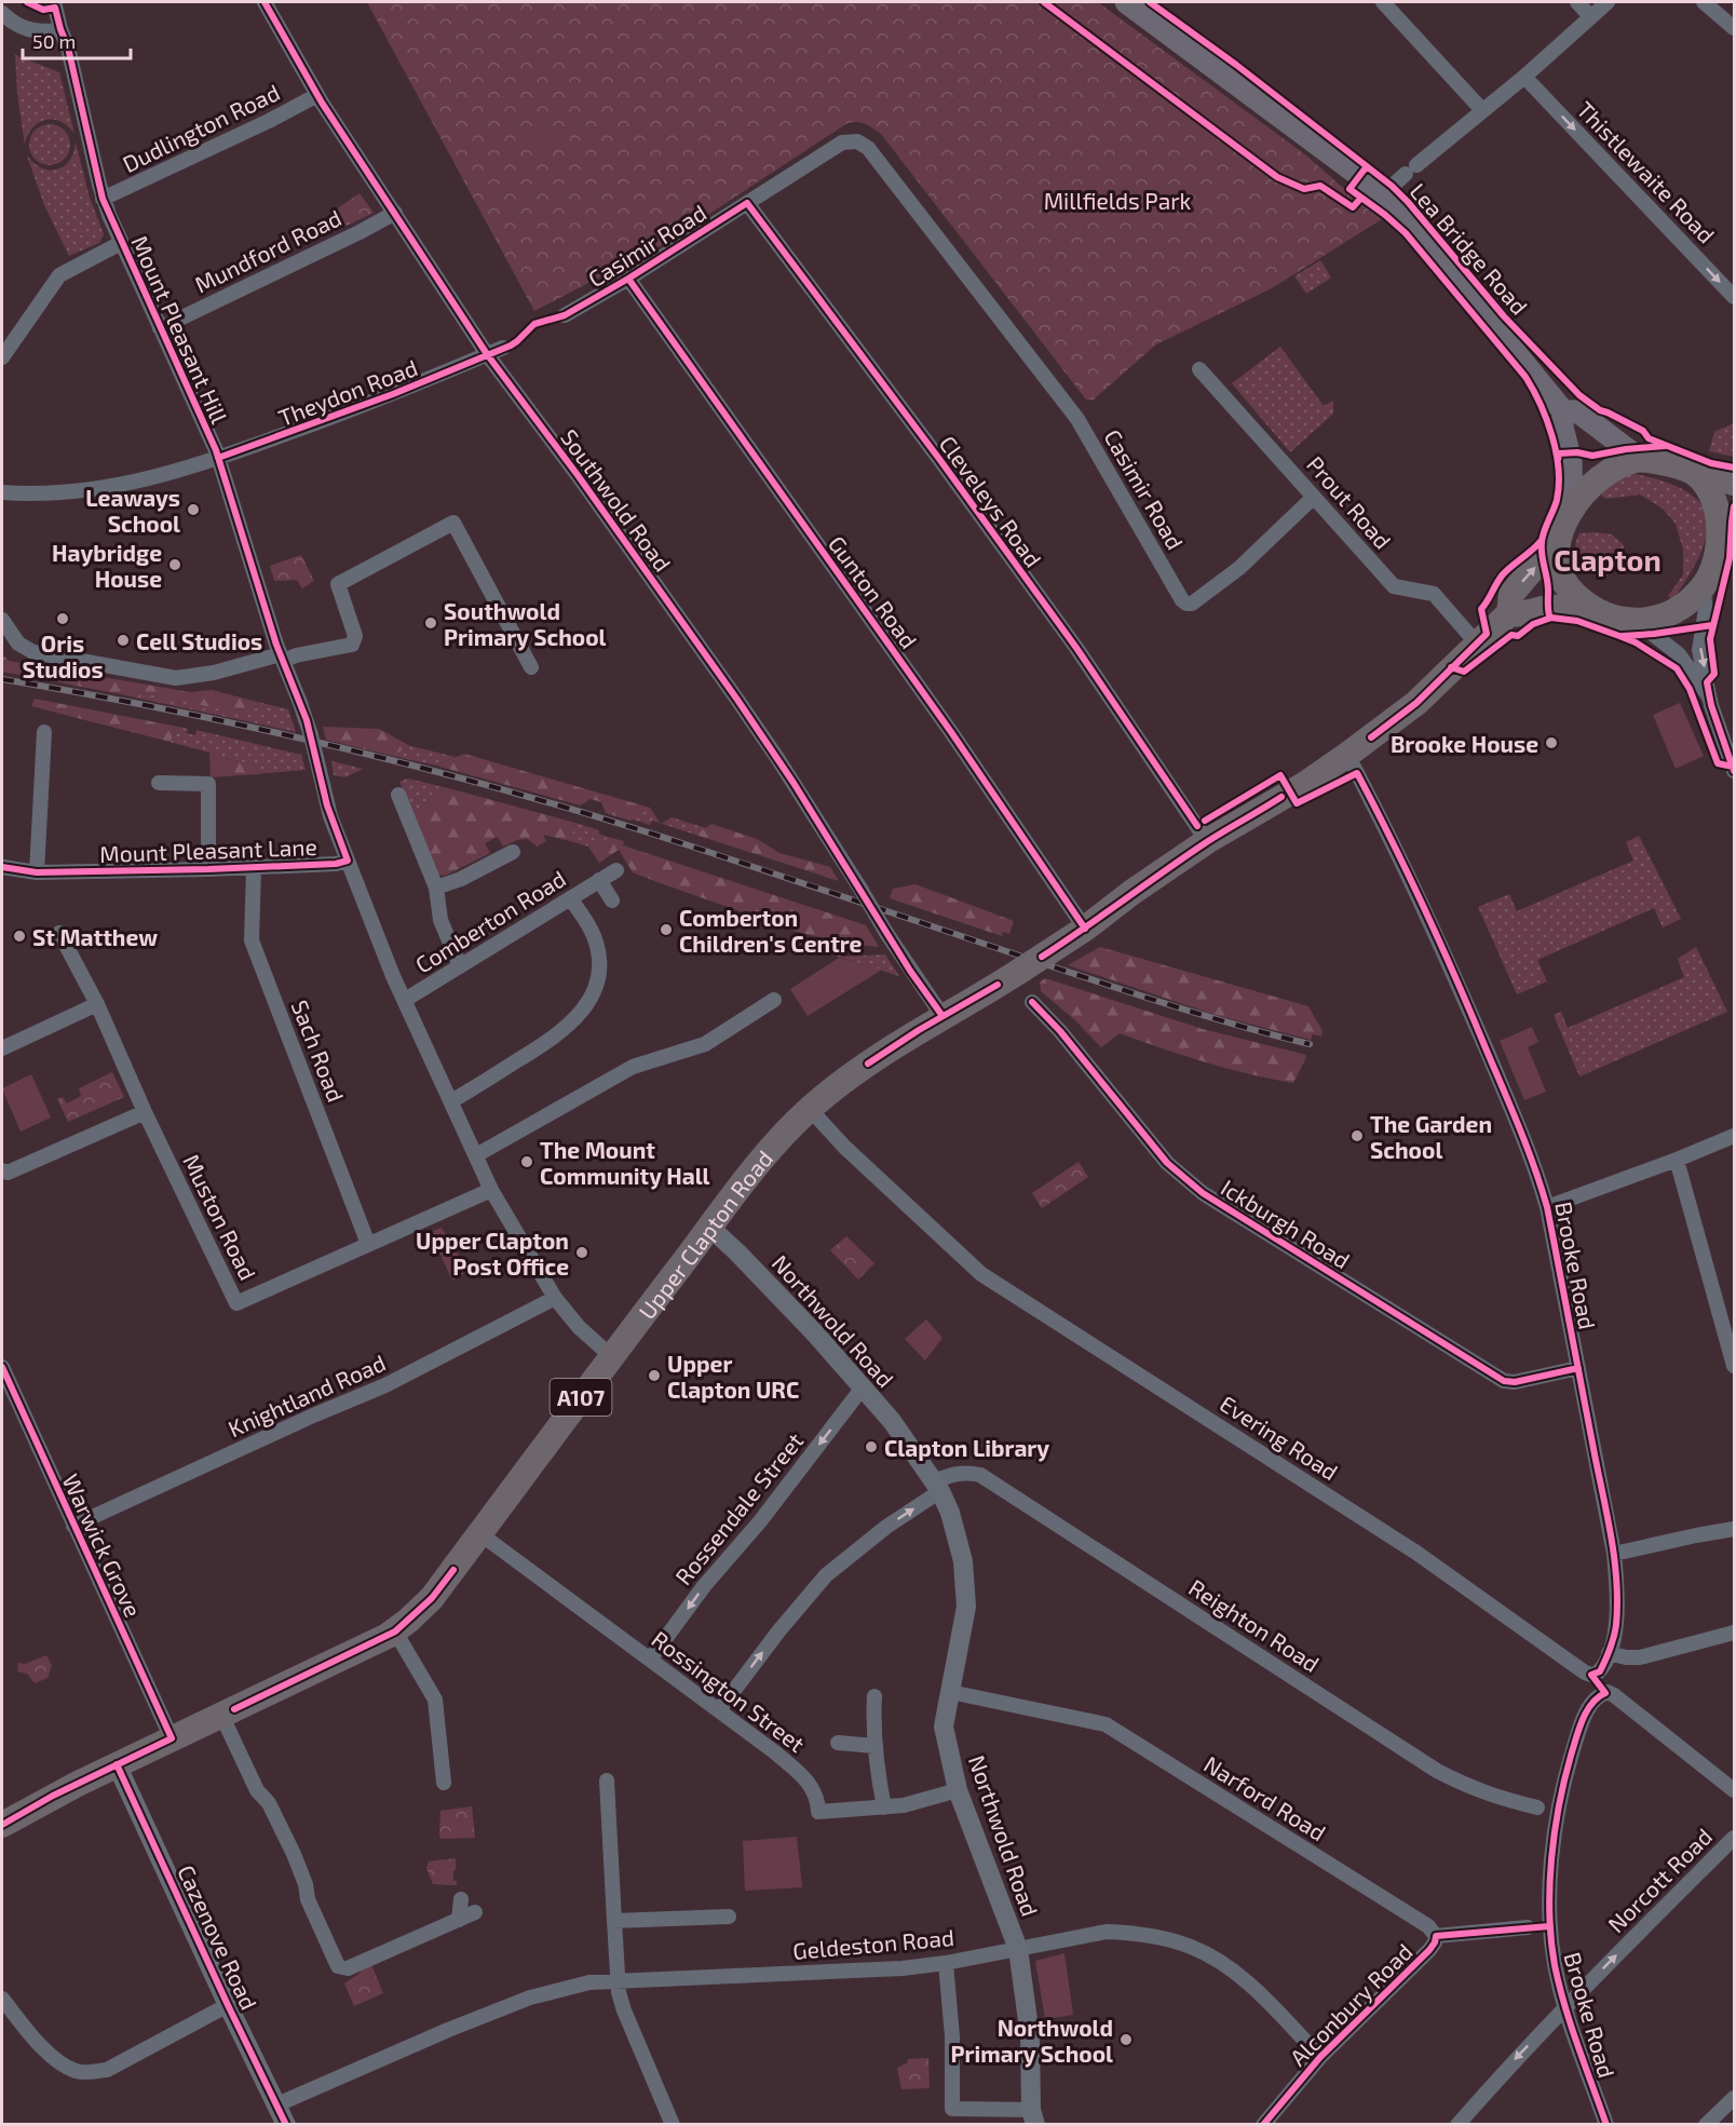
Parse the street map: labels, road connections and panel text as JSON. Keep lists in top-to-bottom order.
{
  "streets": {
    "highway": ["Upper Clapton Road", "A107"],
    "main road": ["Lea Bridge Road", "Northwold Road", "Cazenove Road"],
    "street": [
      "Dudlington Road",
      "Thistlewaite Road",
      "Casimir Road",
      "Mundford Road",
      "Mount Pleasant Hill",
      "Theydon Road",
      "Southwold Road",
      "Cleveleys Road",
      "Prout Road",
      "Gunton Road",
      "Mount Pleasant Lane",
      "Comberton Road",
      "Sach Road",
      "Muston Road",
      "Ickburgh Road",
      "Brooke Road",
      "Knightland Road",
      "Evering Road",
      "Rossendale Street",
      "Warwick Grove",
      "Reighton Road",
      "Rossington Street",
      "Narford Road",
      "Norcott Road",
      "Geldeston Road",
      "Alconbury Road"
    ]
  },
  "crossings": [
    ["Dudlington Road", "Mount Pleasant Hill"],
    ["Dudlington Road", "Southwold Road"],
    ["Casimir Road", "Cleveleys Road"],
    ["Casimir Road", "Prout Road"],
    ["Casimir Road", "Gunton Road"],
    ["Lea Bridge Road", "Upper Clapton Road"],
    ["Lea Bridge Road", "A107"],
    ["Mundford Road", "Mount Pleasant Hill"],
    ["Mundford Road", "Southwold Road"],
    ["Mount Pleasant Hill", "Theydon Road"],
    ["Mount Pleasant Hill", "Mount Pleasant Lane"],
    ["Theydon Road", "Southwold Road"],
    ["Southwold Road", "Upper Clapton Road"],
    ["Cleveleys Road", "Upper Clapton Road"],
    ["Prout Road", "Upper Clapton Road"],
    ["Gunton Road", "Upper Clapton Road"],
    ["Mount Pleasant Lane", "Comberton Road"],
    ["Mount Pleasant Lane", "Sach Road"],
    ["Mount Pleasant Lane", "Muston Road"],
    ["Mount Pleasant Lane", "Upper Clapton Road"],
    ["Mount Pleasant Lane", "Knightland Road"],
    ["Sach Road", "Muston Road"],
    ["Ickburgh Road", "Brooke Road"],
    ["Upper Clapton Road", "Brooke Road"],
    ["Upper Clapton Road", "Northwold Road"],
    ["Upper Clapton Road", "A107"],
    ["Upper Clapton Road", "Evering Road"],
    ["Upper Clapton Road", "Warwick Grove"],
    ["Upper Clapton Road", "Rossington Street"],
    ["Upper Clapton Road", "Cazenove Road"],
    ["Brooke Road", "Evering Road"],
    ["Brooke Road", "Norcott Road"],
    ["Northwold Road", "Rossendale Street"],
    ["Northwold Road", "Reighton Road"],
    ["Northwold Road", "Rossington Street"],
    ["Northwold Road", "Narford Road"],
    ["Northwold Road", "Geldeston Road"],
    ["Knightland Road", "Warwick Grove"],
    ["Rossendale Street", "Rossington Street"],
    ["Reighton Road", "Rossington Street"],
    ["Narford Road", "Alconbury Road"],
    ["Cazenove Road", "Geldeston Road"],
    ["Geldeston Road", "Alconbury Road"]
  ],
  "one_way": ["Thistlewaite Road", "Rossendale Street"],
  "districts": ["Clapton"],
  "parks": ["Millfields Park"],
  "places": [
    "Leaways School",
    "Haybridge House",
    "Oris Studios",
    "Southwold Primary School",
    "Cell Studios",
    "Brooke House",
    "Comberton Children's Centre",
    "St Matthew",
    "The Garden School",
    "The Mount Community Hall",
    "Upper Clapton Post Office",
    "Upper Clapton URC",
    "Clapton Library",
    "Northwold Primary School"
  ],
  "scale_bar": "50 m"
}
